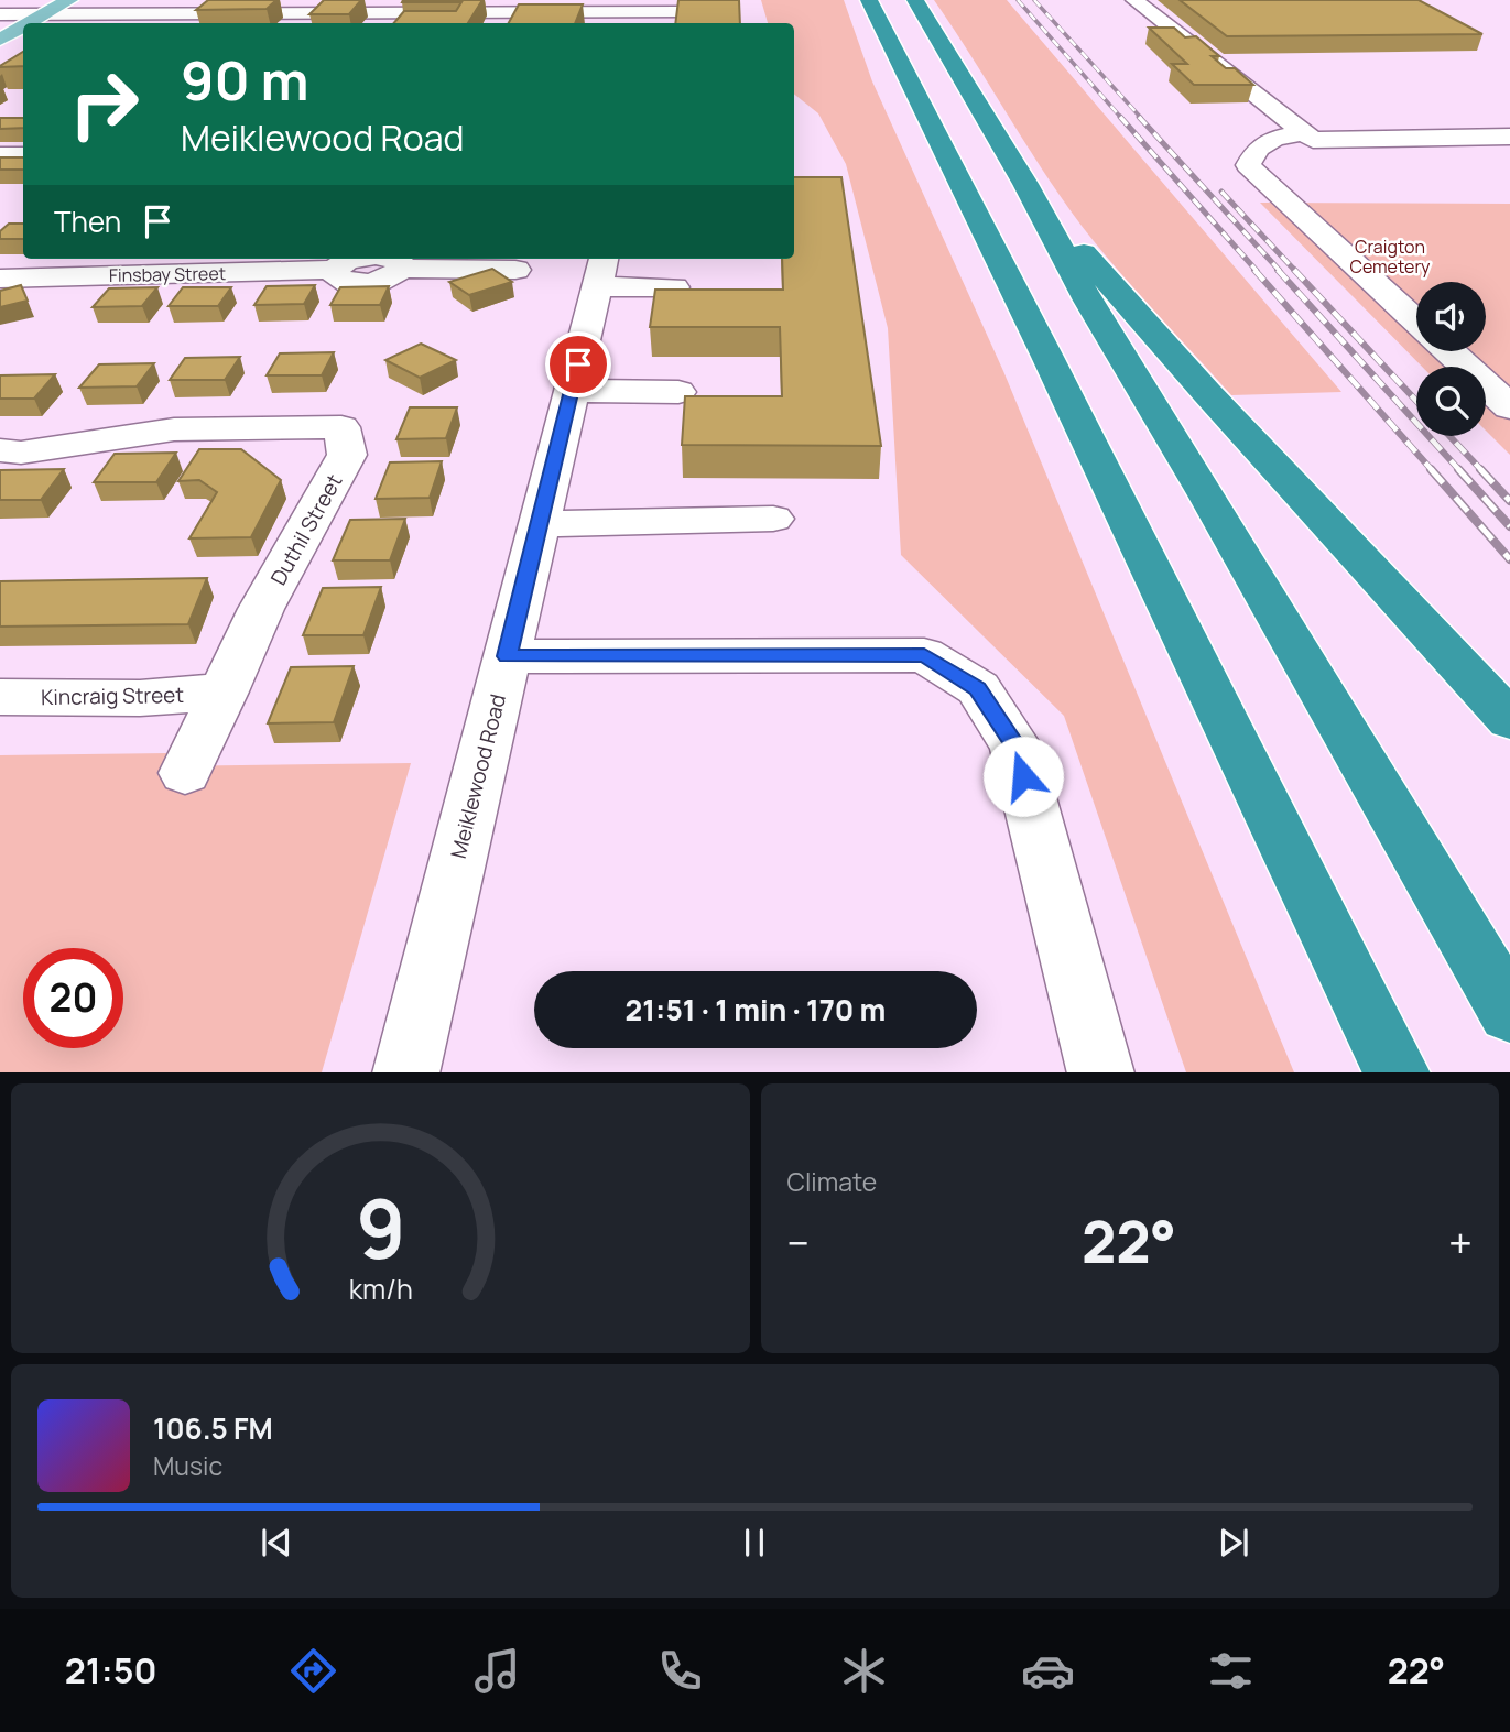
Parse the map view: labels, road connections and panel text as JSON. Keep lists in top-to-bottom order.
{
  "streets": {
    "street": [
      "Finsbay Street",
      "Duthil Street",
      "Kincraig Street",
      "Meiklewood Road"
    ]
  },
  "crossings": [
    ["Duthil Street", "Kincraig Street"]
  ],
  "parks": ["Craigton Cemetery"],
  "page": {
    "turn": ["90 m", "Meiklewood Road"],
    "then": "Then",
    "limit": "20",
    "trip": "21:51 · 1 min · 170 m",
    "tile": "Climate",
    "heat": ["−", "22°", "+"],
    "song": ["106.5 FM", "Music"],
    "tabs": ["21:50", "22°"],
    "gauge": ["9", "km/h"]
  }
}
